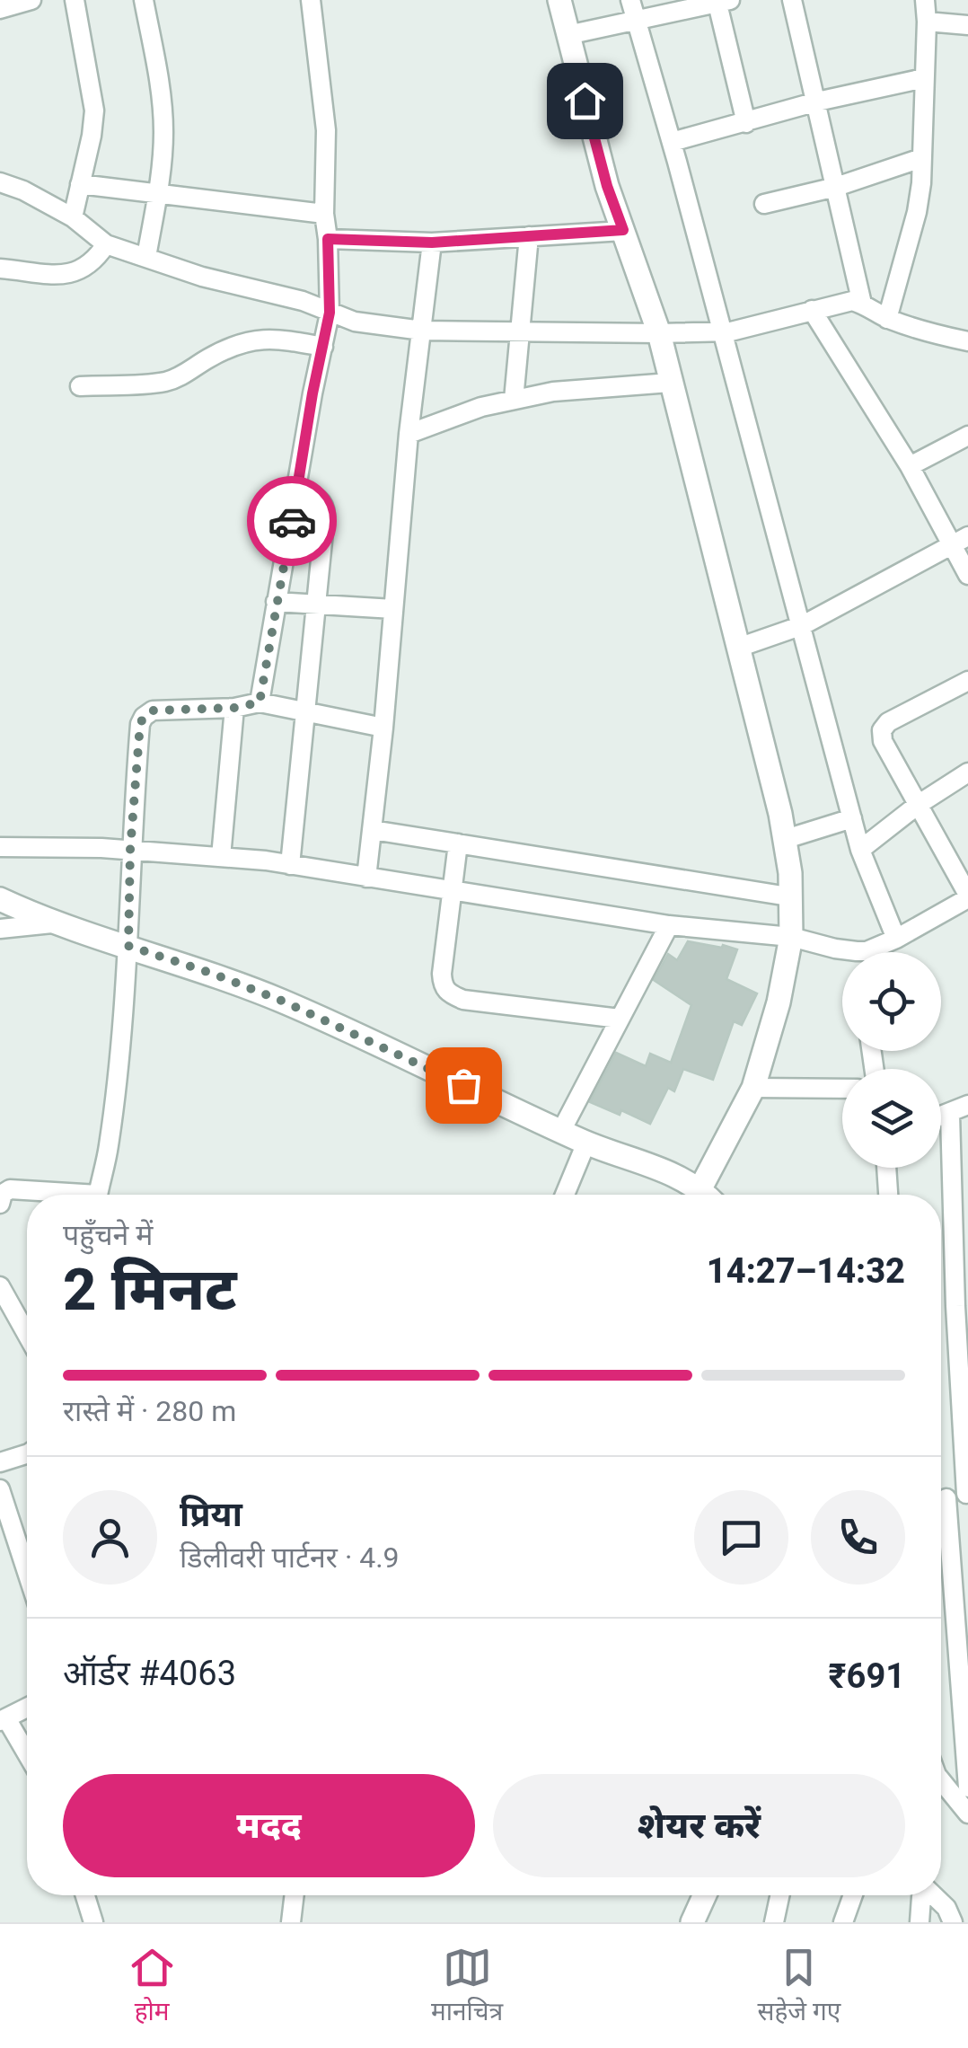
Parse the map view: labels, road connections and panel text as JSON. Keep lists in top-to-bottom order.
{
  "page": {
    "heading": ["2 मिनट", "पहुँचने में", "14:27–14:32"],
    "panel": [
      "प्रिया",
      "डिलीवरी पार्टनर · 4.9",
      "ऑर्डर #4063",
      "₹691"
    ],
    "bar": "रास्ते में · 280 m",
    "buttons": ["मदद", "शेयर करें"],
    "tabs": ["होम", "मानचित्र", "सहेजे गए"]
  }
}
